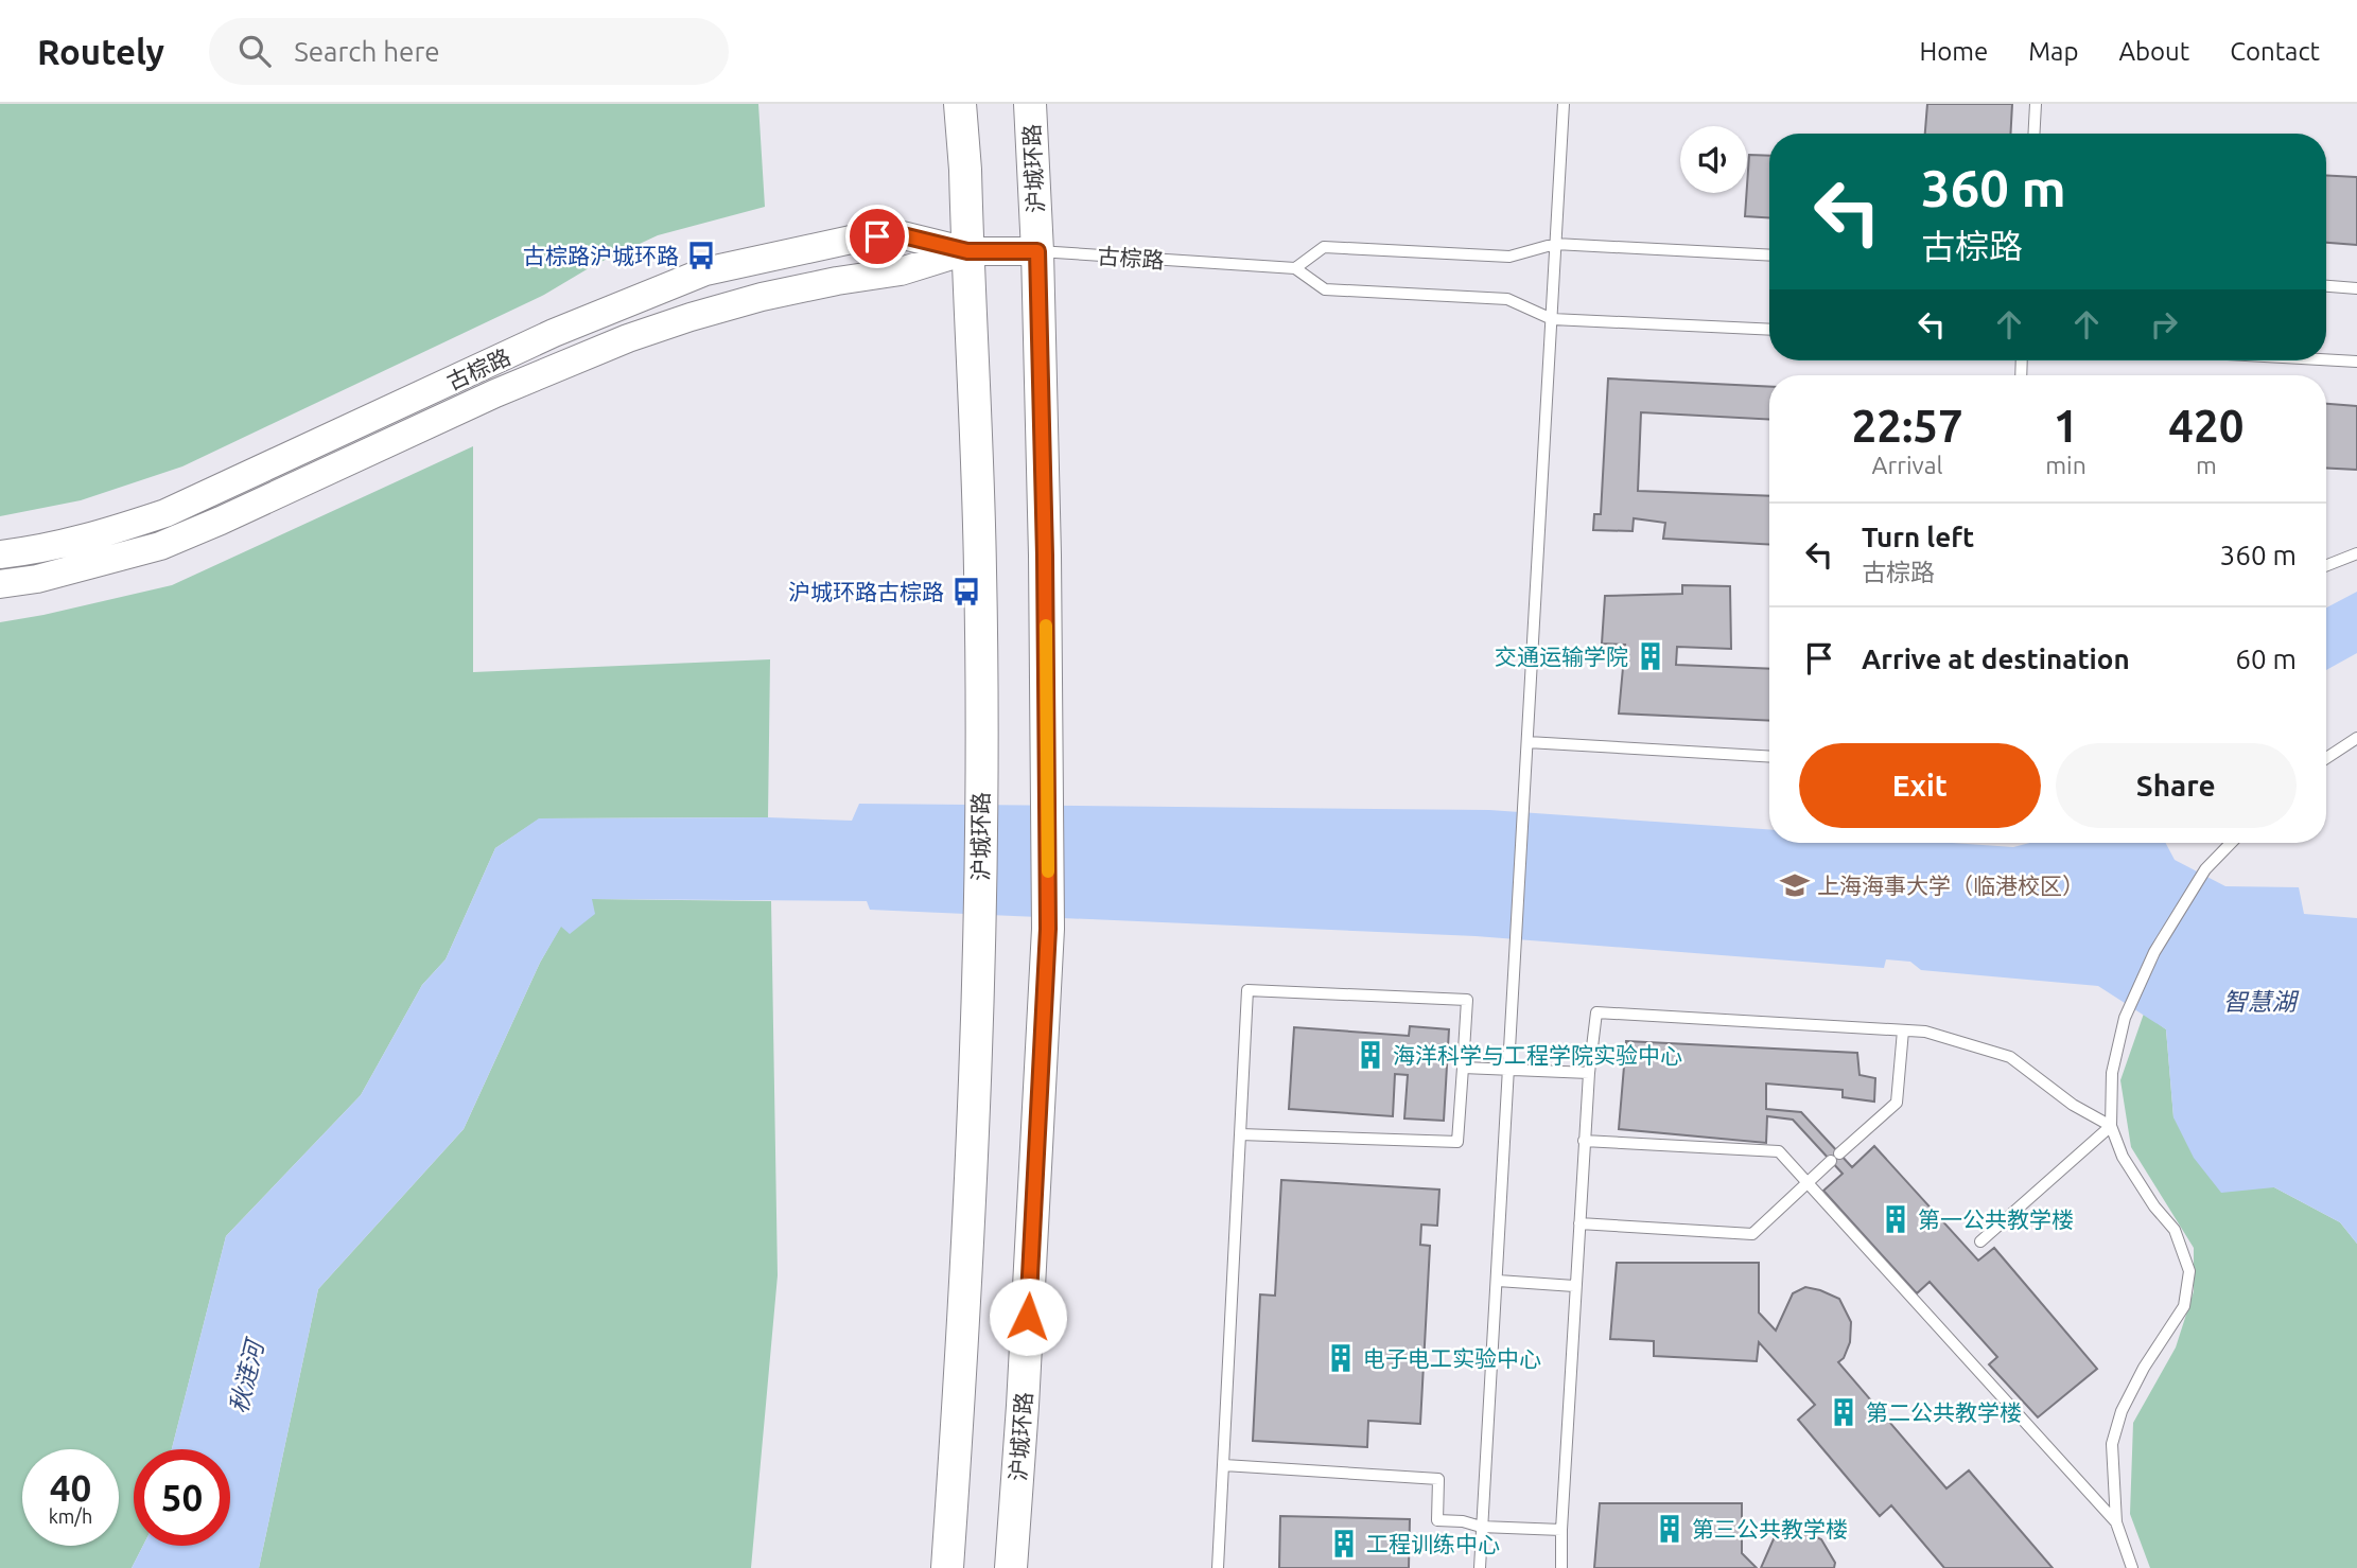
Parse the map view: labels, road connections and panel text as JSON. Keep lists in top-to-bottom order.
{
  "streets": {
    "main road": ["沪城环路"],
    "street": ["古棕路"]
  },
  "crossings": [
    ["沪城环路", "古棕路"]
  ],
  "water": ["智慧湖", "秋涟河"],
  "places": {
    "bus stop": ["古棕路沪城环路", "沪城环路古棕路"],
    "building": [
      "交通运输学院",
      "海洋科学与工程学院实验中心",
      "第一公共教学楼",
      "电子电工实验中心",
      "第二公共教学楼",
      "第三公共教学楼",
      "工程训练中心"
    ],
    "school or university": ["上海海事大学（临港校区）"]
  },
  "page": {
    "header": "Routely",
    "search": "Search here",
    "nav": [
      "Home",
      "Map",
      "About",
      "Contact"
    ],
    "turn": ["360 m", "古棕路"],
    "eta": [
      "22:57",
      "Arrival",
      "1",
      "min",
      "420",
      "m"
    ],
    "list": [
      {
        "name": "Turn left",
        "note": "古棕路",
        "value": "360 m"
      },
      {
        "name": "Arrive at destination",
        "value": "60 m"
      }
    ],
    "buttons": ["Exit", "Share"],
    "speed": "40 km/h",
    "limit": "50"
  }
}
